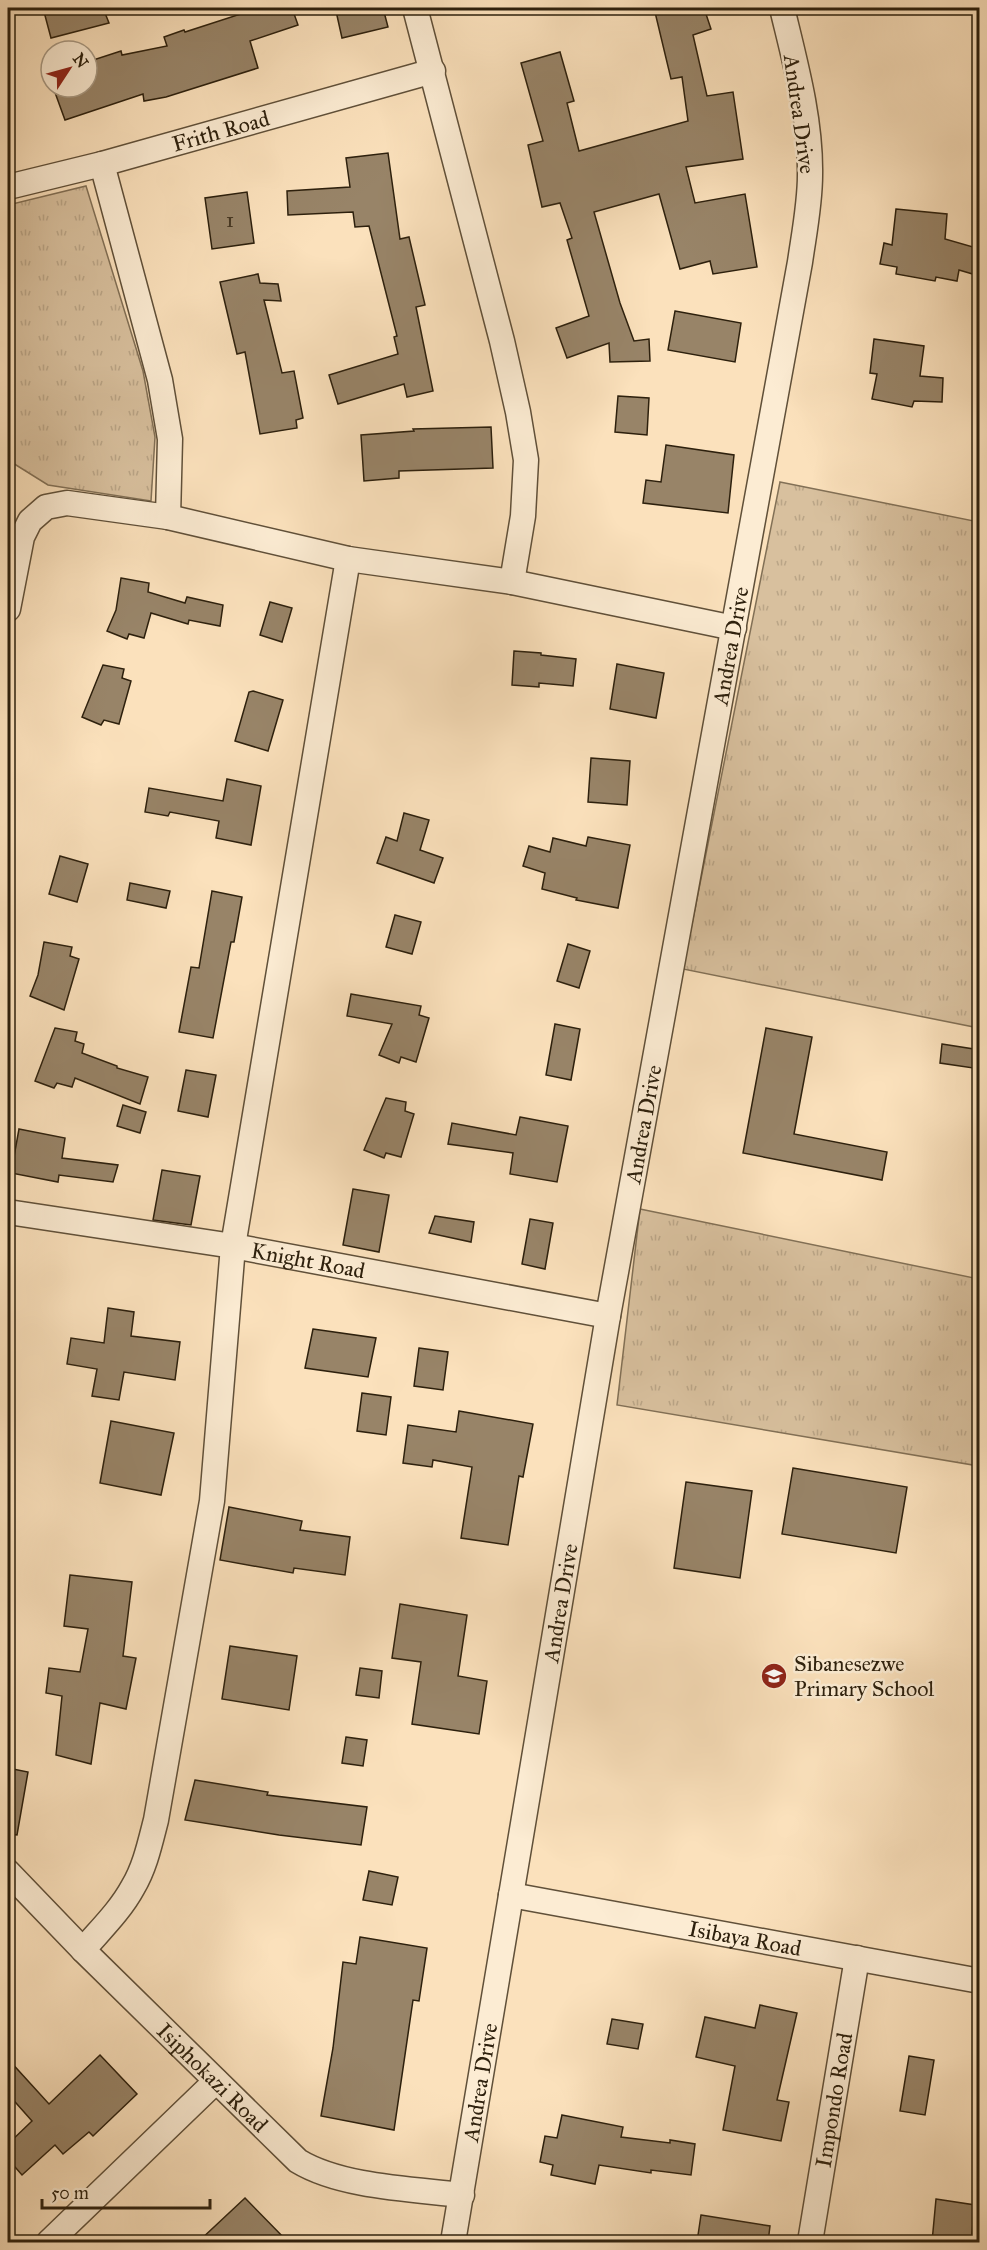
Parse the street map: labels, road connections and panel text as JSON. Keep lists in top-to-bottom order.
{
  "streets": {
    "street": [
      "Andrea Drive",
      "Frith Road",
      "Knight Road",
      "Isibaya Road",
      "Isiphokazi Road",
      "Impondo Road"
    ]
  },
  "crossings": [
    ["Andrea Drive", "Knight Road"],
    ["Andrea Drive", "Isibaya Road"],
    ["Andrea Drive", "Isiphokazi Road"],
    ["Isibaya Road", "Impondo Road"]
  ],
  "places": {
    "school or university": ["Sibanesezwe Primary School"]
  },
  "house_numbers": ["1"],
  "scale_bar": "50 m",
  "north": "top right"
}
